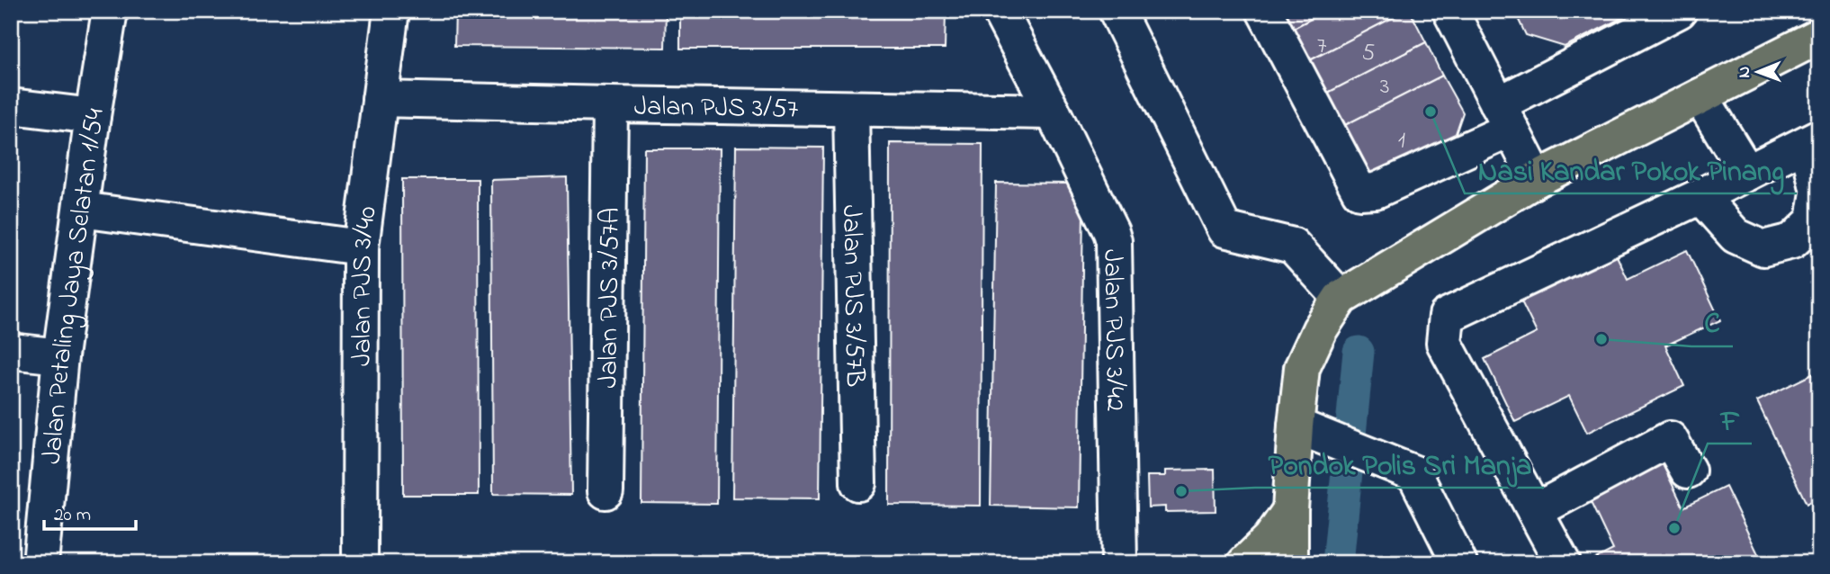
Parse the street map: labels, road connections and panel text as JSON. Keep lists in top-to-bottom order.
{
  "streets": {
    "street": [
      "Jalan PJS 3/57",
      "Jalan PJS 3/40",
      "Jalan Petaling Jaya Selatan 1/54",
      "Jalan PJS 3/57B",
      "Jalan PJS 3/57A",
      "Jalan PJS 3/42"
    ]
  },
  "crossings": [
    ["Jalan PJS 3/57", "Jalan PJS 3/40"],
    ["Jalan PJS 3/57", "Jalan PJS 3/57B"],
    ["Jalan PJS 3/57", "Jalan PJS 3/57A"],
    ["Jalan PJS 3/57", "Jalan PJS 3/42"]
  ],
  "places": [
    "Nasi Kandar Pokok Pinang",
    "C",
    "Pondok Polis Sri Manja",
    "F"
  ],
  "house_numbers": [
    "7",
    "5",
    "3",
    "1"
  ],
  "scale_bar": "20 m",
  "north": "left"
}
